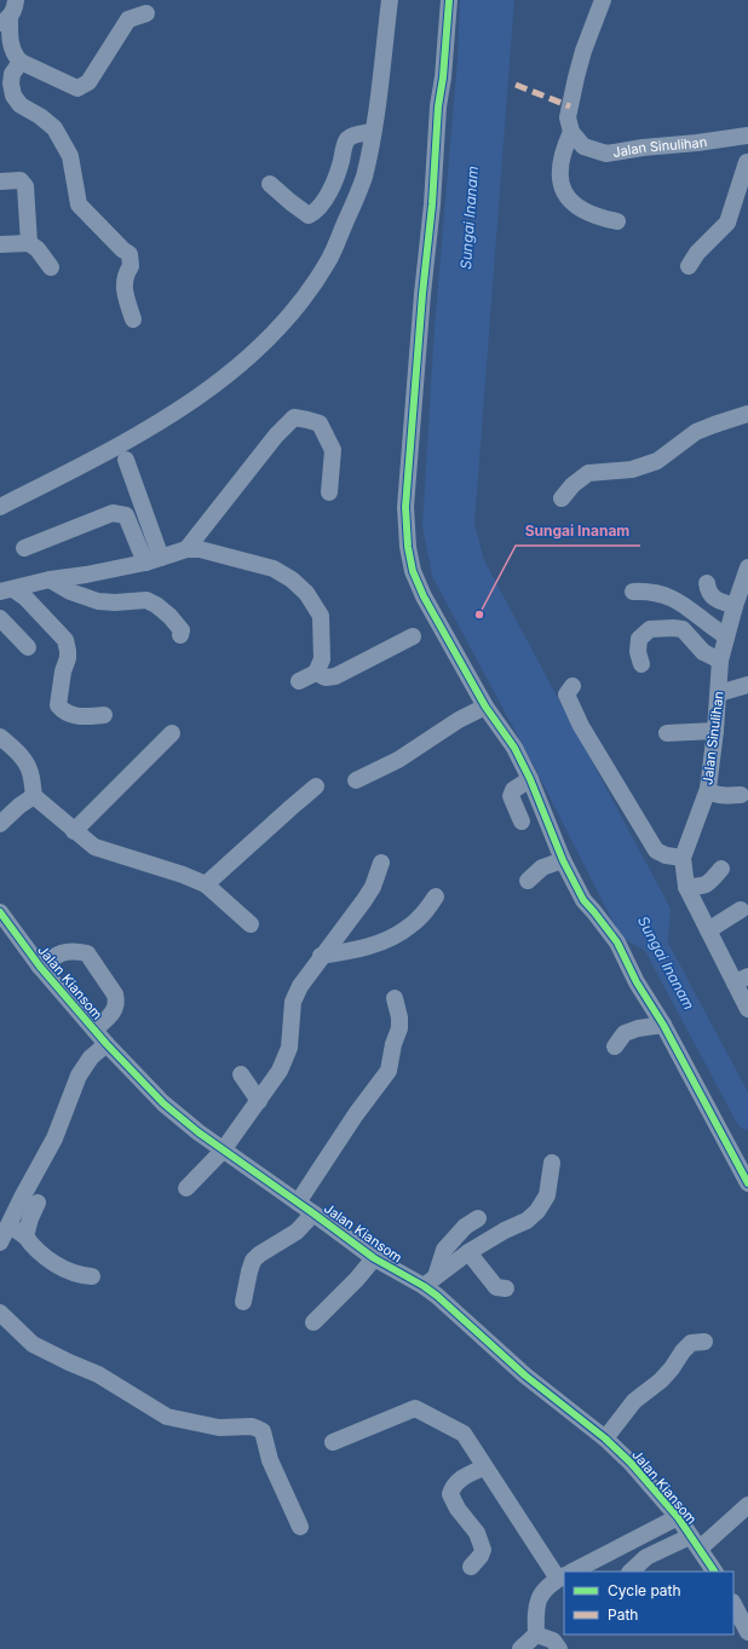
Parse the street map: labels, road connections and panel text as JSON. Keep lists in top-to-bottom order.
{
  "streets": {
    "street": ["Jalan Sinulihan", "Jalan Kiansom"]
  },
  "water": ["Sungai Inanam"],
  "places": ["Sungai Inanam"],
  "legend": ["Cycle path", "Path"]
}
